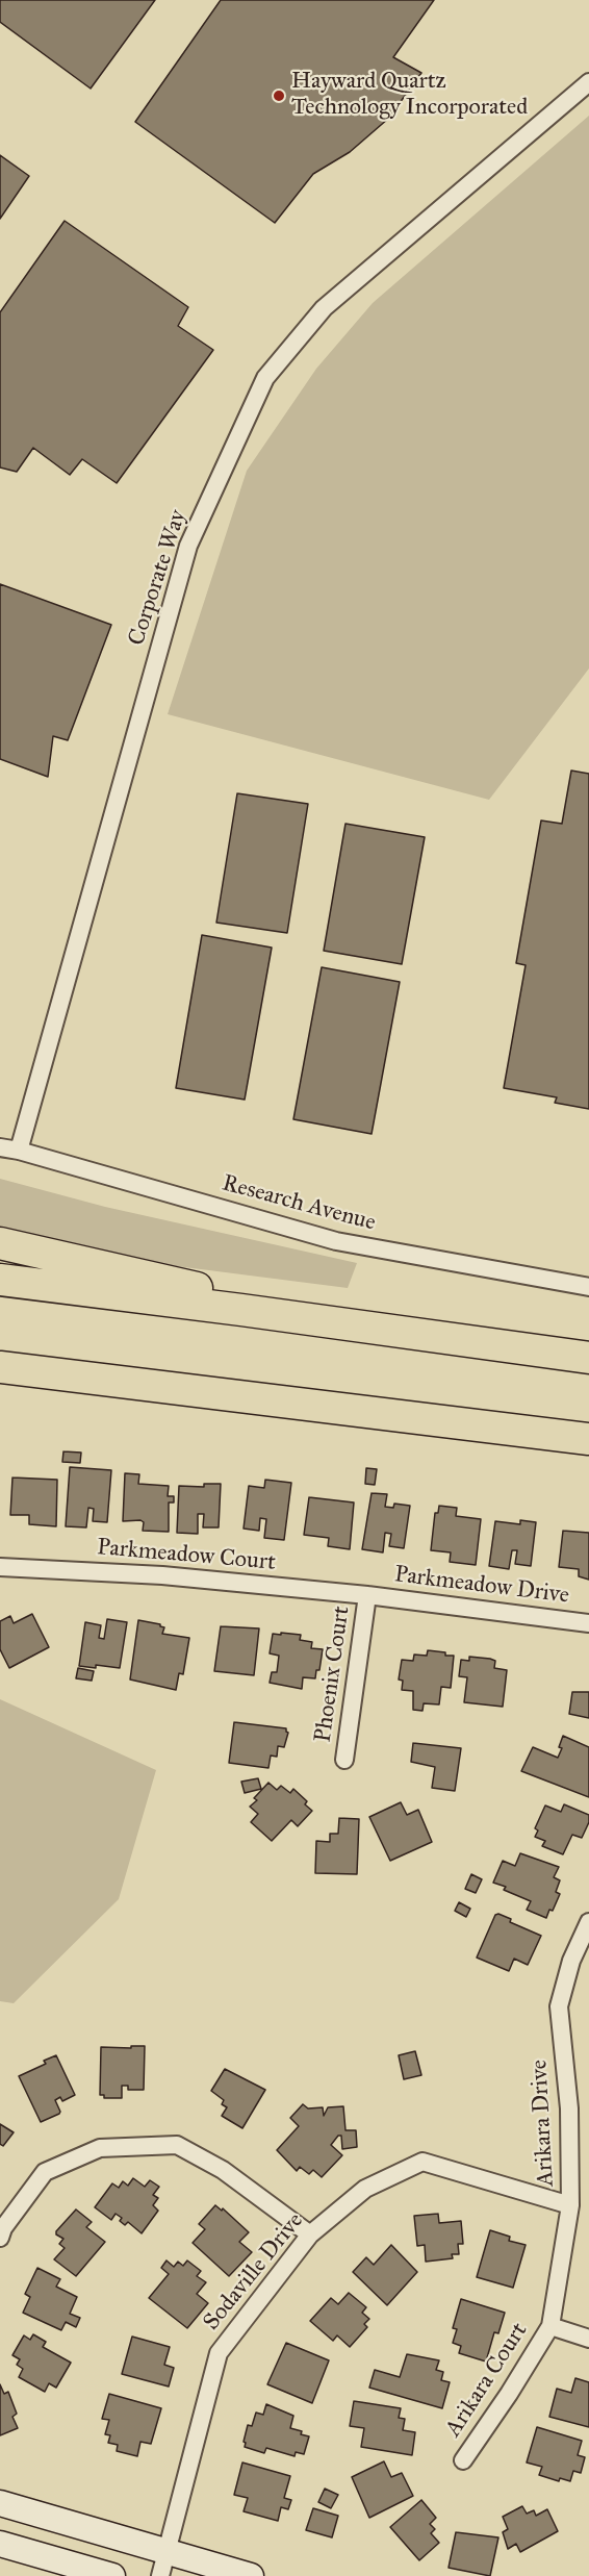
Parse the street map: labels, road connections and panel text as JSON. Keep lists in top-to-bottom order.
{
  "streets": {
    "street": [
      "Corporate Way",
      "Research Avenue",
      "Parkmeadow Court",
      "Parkmeadow Drive",
      "Phoenix Court",
      "Arikara Drive",
      "Sodaville Drive",
      "Arikara Court"
    ]
  },
  "crossings": [
    ["Corporate Way", "Research Avenue"],
    ["Parkmeadow Court", "Parkmeadow Drive"],
    ["Parkmeadow Court", "Phoenix Court"],
    ["Parkmeadow Drive", "Phoenix Court"],
    ["Arikara Drive", "Sodaville Drive"],
    ["Arikara Drive", "Arikara Court"]
  ],
  "places": ["Hayward Quartz Technology Incorporated"]
}
